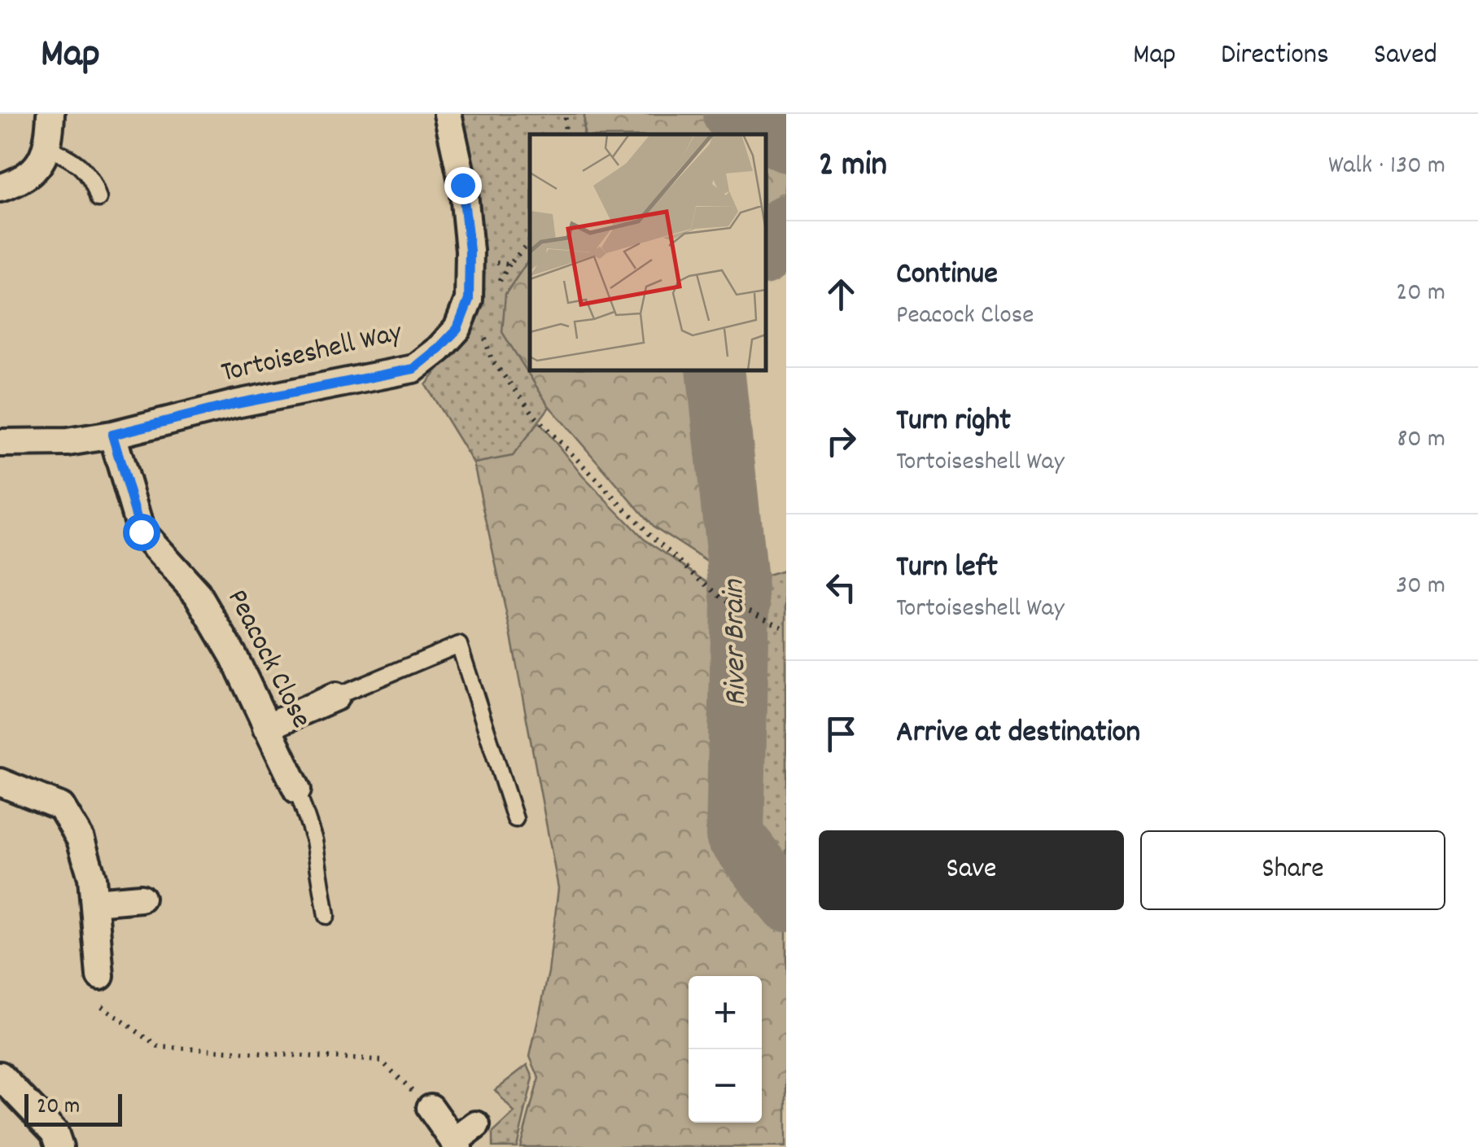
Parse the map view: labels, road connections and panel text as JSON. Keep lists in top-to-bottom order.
{
  "streets": {
    "street": ["Tortoiseshell Way", "Peacock Close"]
  },
  "crossings": [
    ["Tortoiseshell Way", "Peacock Close"]
  ],
  "water": ["River Brain"],
  "scale_bar": "20 m",
  "page": {
    "header": "Map",
    "nav": ["Map", "Directions", "Saved"],
    "heading": ["2 min", "Walk · 130 m"],
    "list": [
      ["Continue", "Peacock Close", "20 m"],
      ["Turn right", "Tortoiseshell Way", "80 m"],
      ["Turn left", "Tortoiseshell Way", "30 m"],
      "Arrive at destination"
    ],
    "buttons": ["Save", "Share"],
    "map_buttons": ["+", "−"],
    "scale": "20 m"
  }
}
